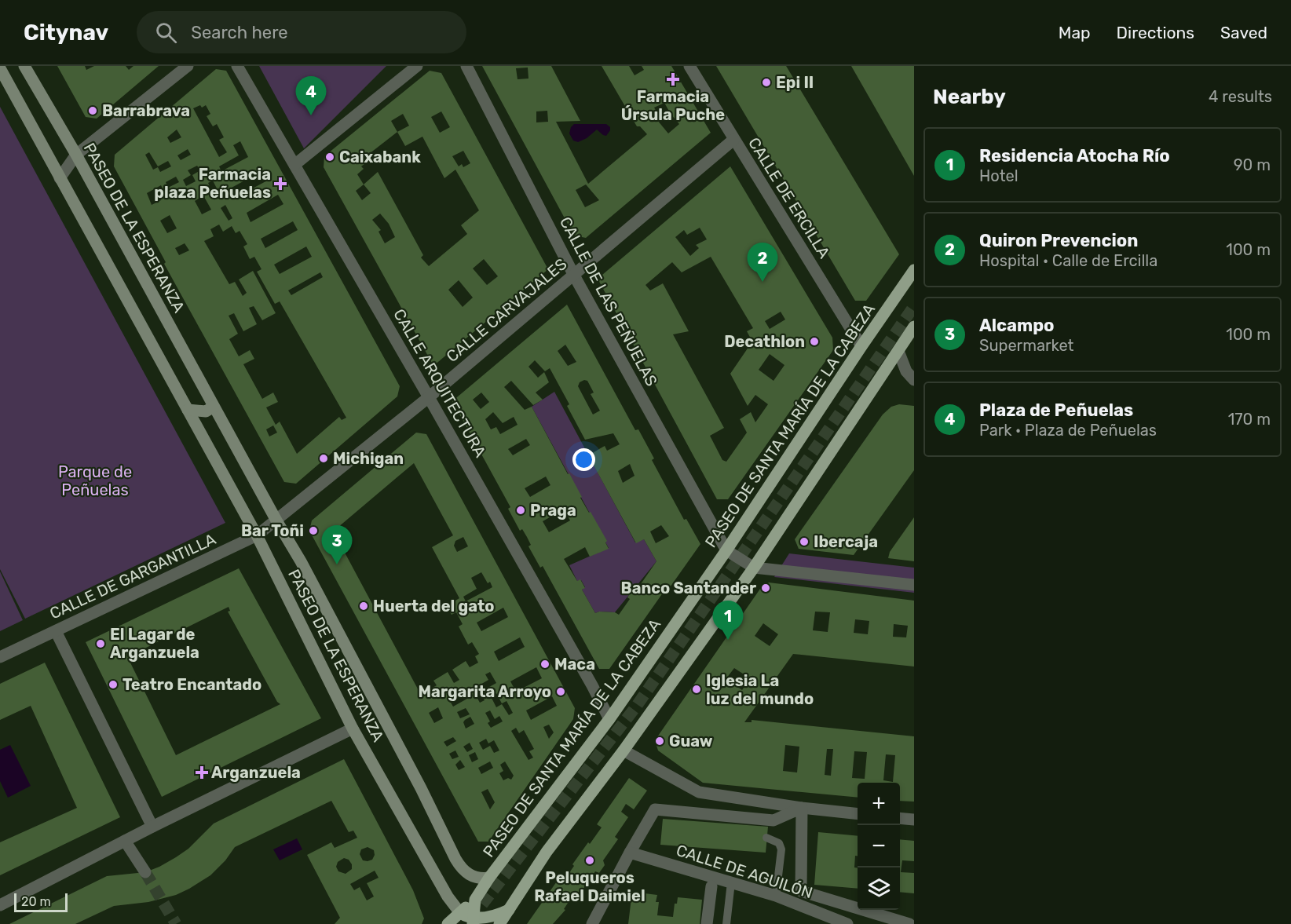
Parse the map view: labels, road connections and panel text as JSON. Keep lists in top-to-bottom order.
{
  "streets": {
    "main road": ["PASEO DE SANTA MARÍA DE LA CABEZA"],
    "street": [
      "CALLE DE ERCILLA",
      "PASEO DE LA ESPERANZA",
      "CALLE DE LAS PEÑUELAS",
      "CALLE CARVAJALES",
      "CALLE ARQUITECTURA",
      "CALLE DE GARGANTILLA",
      "CALLE DE AGUILÓN"
    ]
  },
  "crossings": [
    ["CALLE DE ERCILLA", "CALLE CARVAJALES"],
    ["CALLE DE ERCILLA", "PASEO DE SANTA MARÍA DE LA CABEZA"],
    ["PASEO DE LA ESPERANZA", "CALLE CARVAJALES"],
    ["PASEO DE LA ESPERANZA", "PASEO DE SANTA MARÍA DE LA CABEZA"],
    ["PASEO DE LA ESPERANZA", "CALLE DE GARGANTILLA"],
    ["CALLE DE LAS PEÑUELAS", "CALLE CARVAJALES"],
    ["CALLE DE LAS PEÑUELAS", "PASEO DE SANTA MARÍA DE LA CABEZA"],
    ["CALLE CARVAJALES", "CALLE ARQUITECTURA"],
    ["CALLE CARVAJALES", "CALLE DE GARGANTILLA"],
    ["CALLE ARQUITECTURA", "PASEO DE SANTA MARÍA DE LA CABEZA"]
  ],
  "parks": ["Parque de Peñuelas"],
  "places": {
    "health": ["Farmacia Úrsula Puche", "Farmacia plaza Peñuelas", "Arganzuela"],
    "other": [
      "Epi II",
      "Barrabrava",
      "Caixabank",
      "Decathlon",
      "Michigan",
      "Praga",
      "Bar Toñi",
      "Ibercaja",
      "Banco Santander",
      "Huerta del gato",
      "El Lagar de Arganzuela",
      "Maca",
      "Teatro Encantado",
      "Iglesia La luz del mundo",
      "Margarita Arroyo",
      "Guaw",
      "Peluqueros Rafael Daimiel"
    ]
  },
  "scale_bar": "20 m",
  "page": {
    "header": "Citynav",
    "search": "Search here",
    "nav": ["Map", "Directions", "Saved"],
    "heading": ["Nearby", "4 results"],
    "pins": [
      "4",
      "2",
      "3",
      "1"
    ],
    "list": [
      {
        "mark": "1",
        "name": "Residencia Atocha Río",
        "note": "Hotel",
        "value": "90 m"
      },
      {
        "mark": "2",
        "name": "Quiron Prevencion",
        "note": "Hospital · Calle de Ercilla",
        "value": "100 m"
      },
      {
        "mark": "3",
        "name": "Alcampo",
        "note": "Supermarket",
        "value": "100 m"
      },
      {
        "mark": "4",
        "name": "Plaza de Peñuelas",
        "note": "Park · Plaza de Peñuelas",
        "value": "170 m"
      }
    ],
    "map_buttons": ["+", "−"],
    "scale": "20 m"
  }
}
